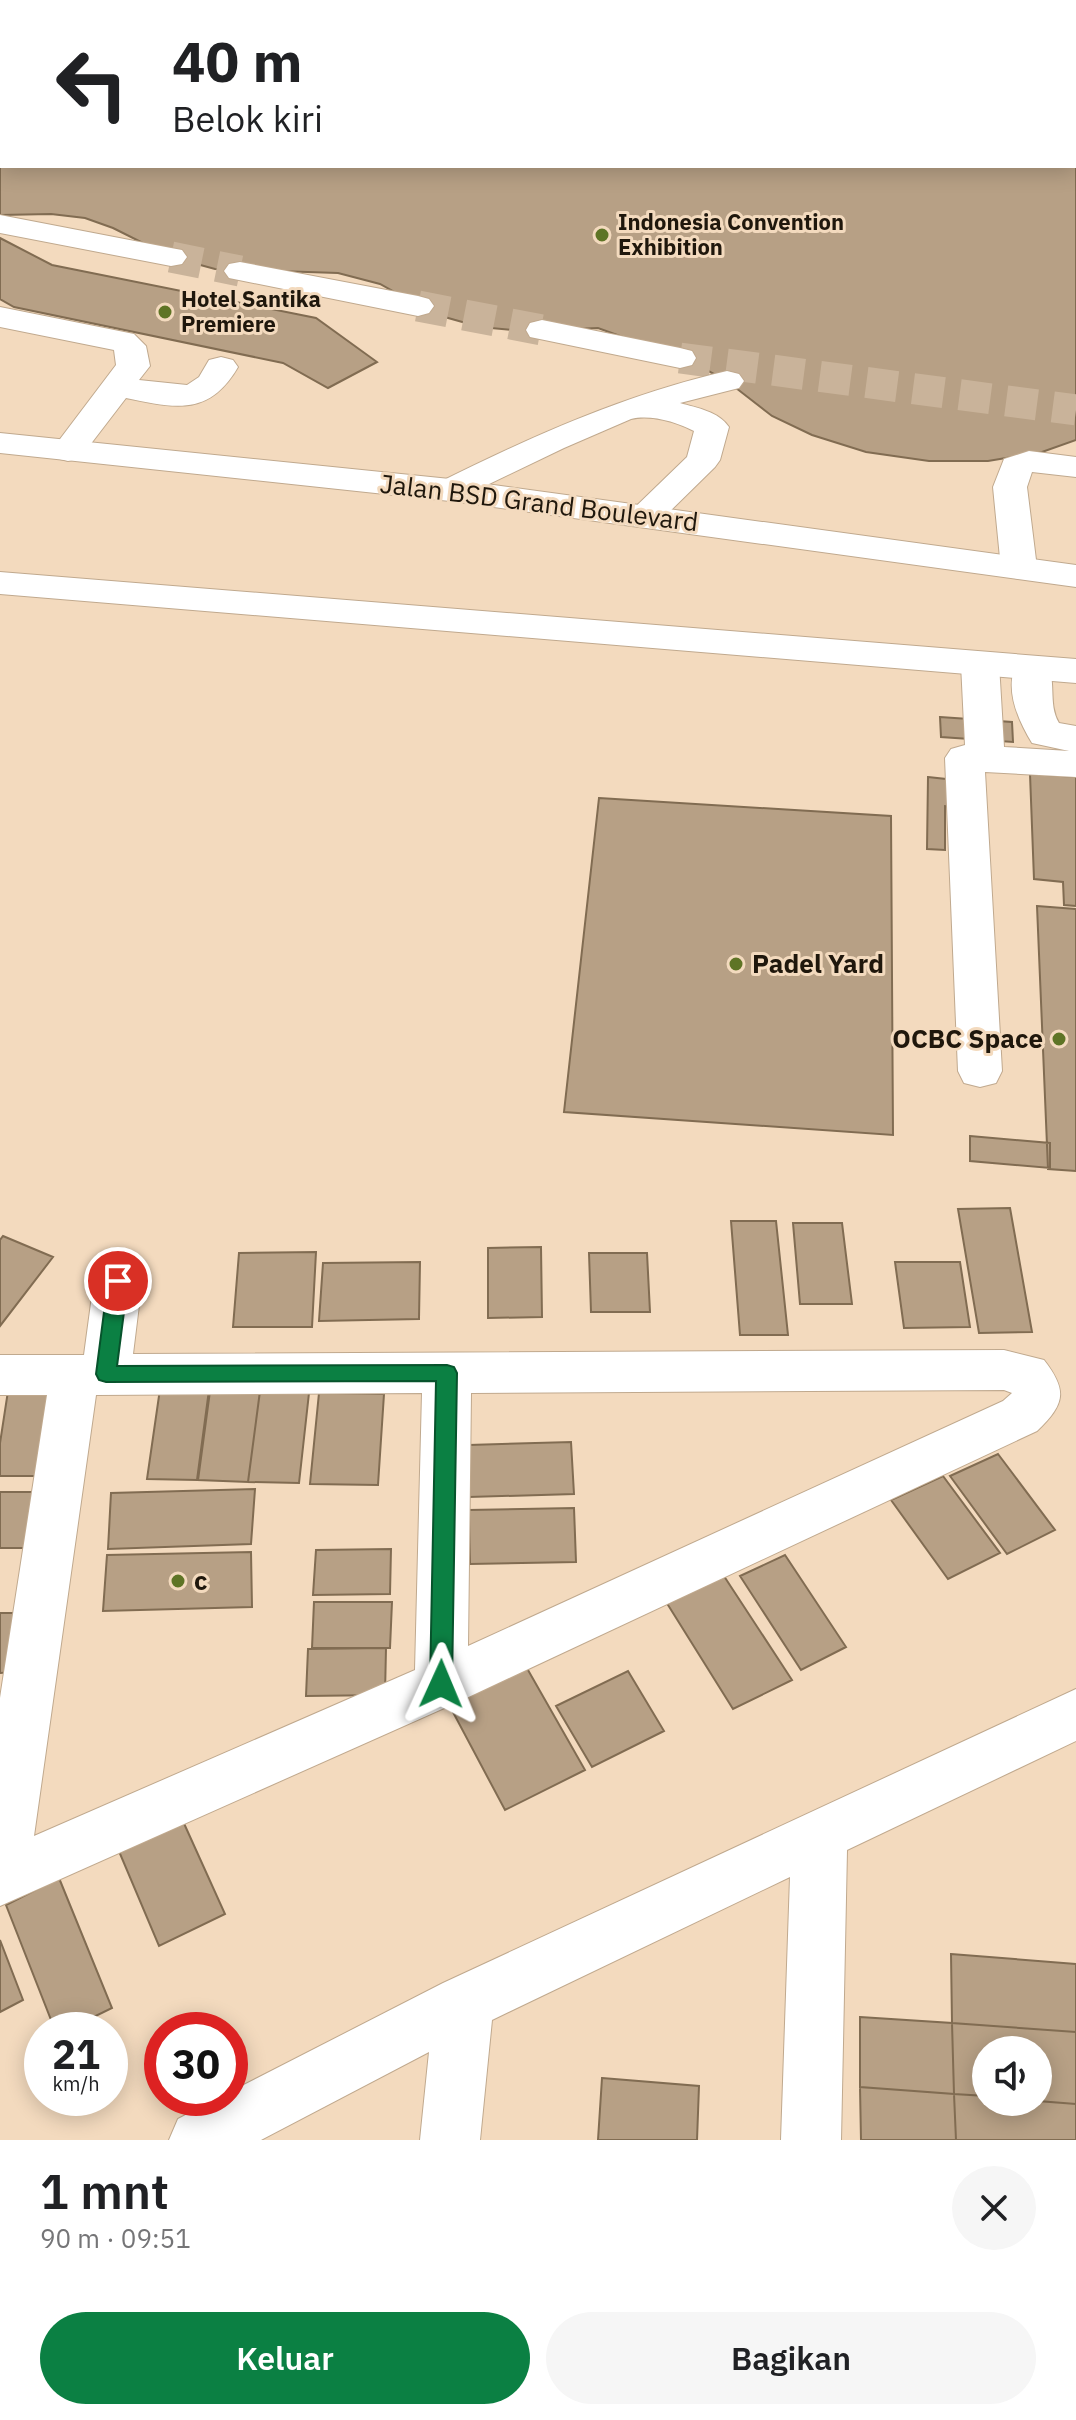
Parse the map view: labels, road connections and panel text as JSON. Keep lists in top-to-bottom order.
{
  "streets": {
    "street": ["Jalan BSD Grand Boulevard"]
  },
  "places": [
    "Indonesia Convention Exhibition",
    "Hotel Santika Premiere",
    "Padel Yard",
    "OCBC Space",
    "c"
  ],
  "page": {
    "turn": ["40 m", "Belok kiri"],
    "speed": "21 km/h",
    "limit": "30",
    "heading": ["1 mnt", "90 m · 09:51"],
    "buttons": ["Keluar", "Bagikan"]
  }
}
